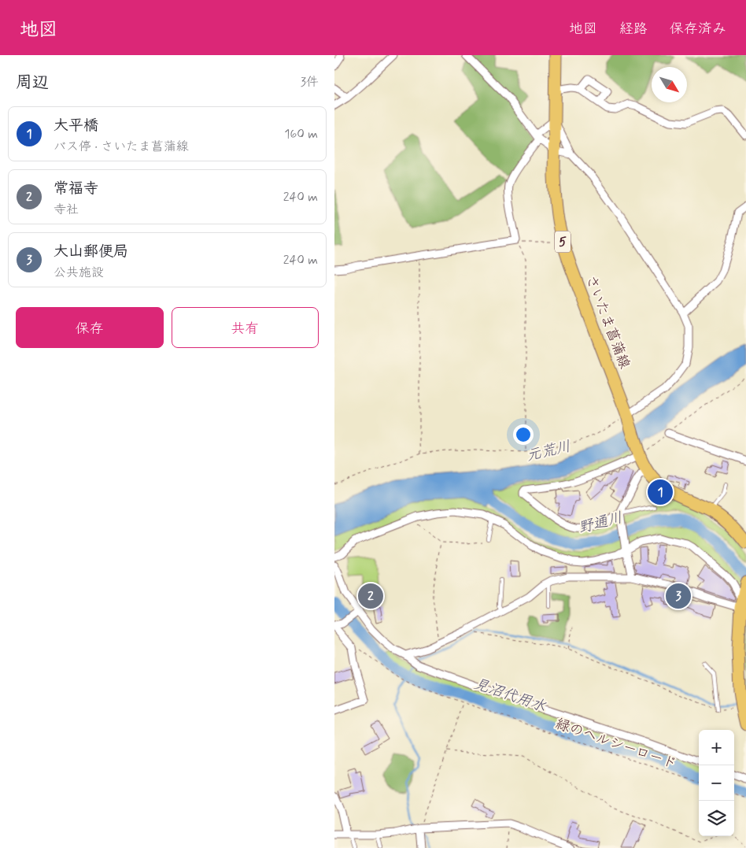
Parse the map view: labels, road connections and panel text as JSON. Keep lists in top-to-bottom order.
{
  "streets": {
    "main road": ["5", "さいたま菖蒲線"],
    "path": ["緑のヘルシーロード"]
  },
  "water": ["元荒川", "野通川", "見沼代用水"],
  "north": "bottom right",
  "page": {
    "header": "地図",
    "nav": ["地図", "経路", "保存済み"],
    "heading": ["周辺", "3件"],
    "list": [
      {
        "mark": "1",
        "name": "大平橋",
        "note": "バス停 · さいたま菖蒲線",
        "value": "160 m"
      },
      {
        "mark": "2",
        "name": "常福寺",
        "note": "寺社",
        "value": "240 m"
      },
      {
        "mark": "3",
        "name": "大山郵便局",
        "note": "公共施設",
        "value": "240 m"
      }
    ],
    "buttons": ["保存", "共有"],
    "pins": ["1", "2", "3"],
    "map_buttons": ["+", "−"]
  }
}
